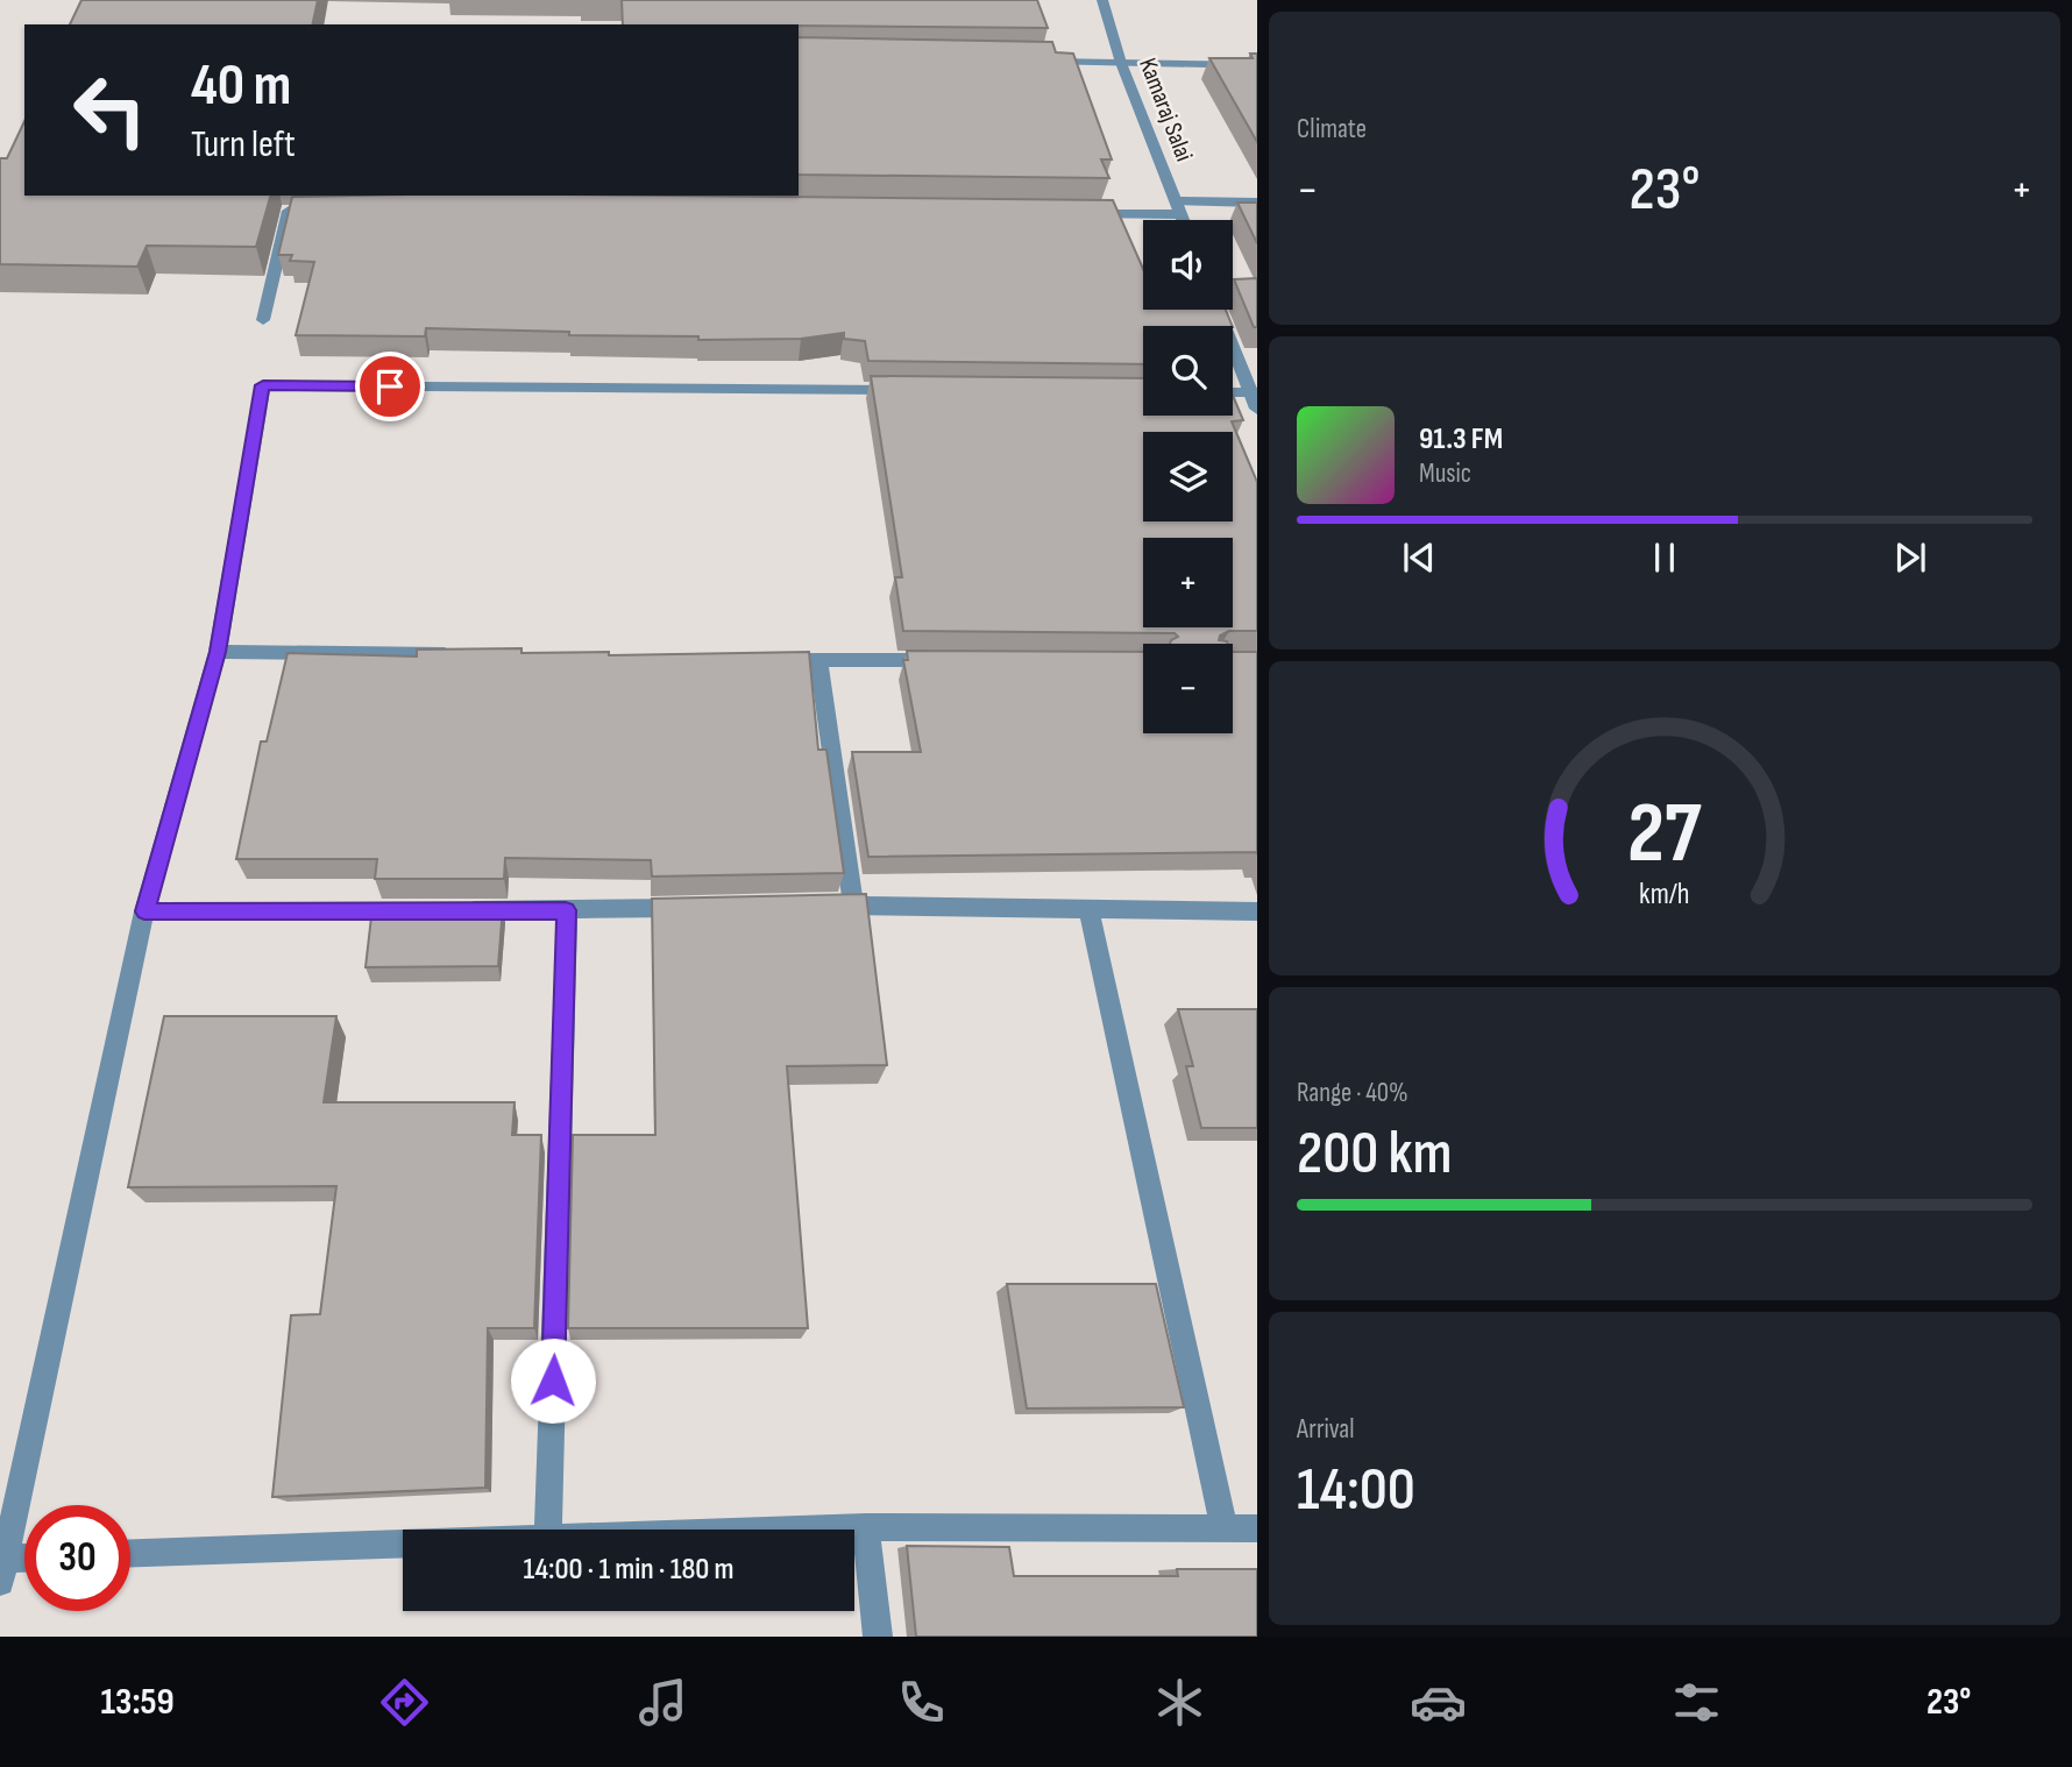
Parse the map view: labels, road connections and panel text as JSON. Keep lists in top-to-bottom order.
{
  "streets": {
    "street": ["Kamaraj Salai"]
  },
  "page": {
    "tile": [
      "Climate",
      ["Range · 40%", "200 km"],
      ["Arrival", "14:00"]
    ],
    "turn": ["40 m", "Turn left"],
    "heat": ["−", "23°", "+"],
    "map_buttons": ["+", "−"],
    "song": ["91.3 FM", "Music"],
    "limit": "30",
    "trip": "14:00 · 1 min · 180 m",
    "tabs": ["13:59", "23°"],
    "gauge": ["27", "km/h"]
  }
}
